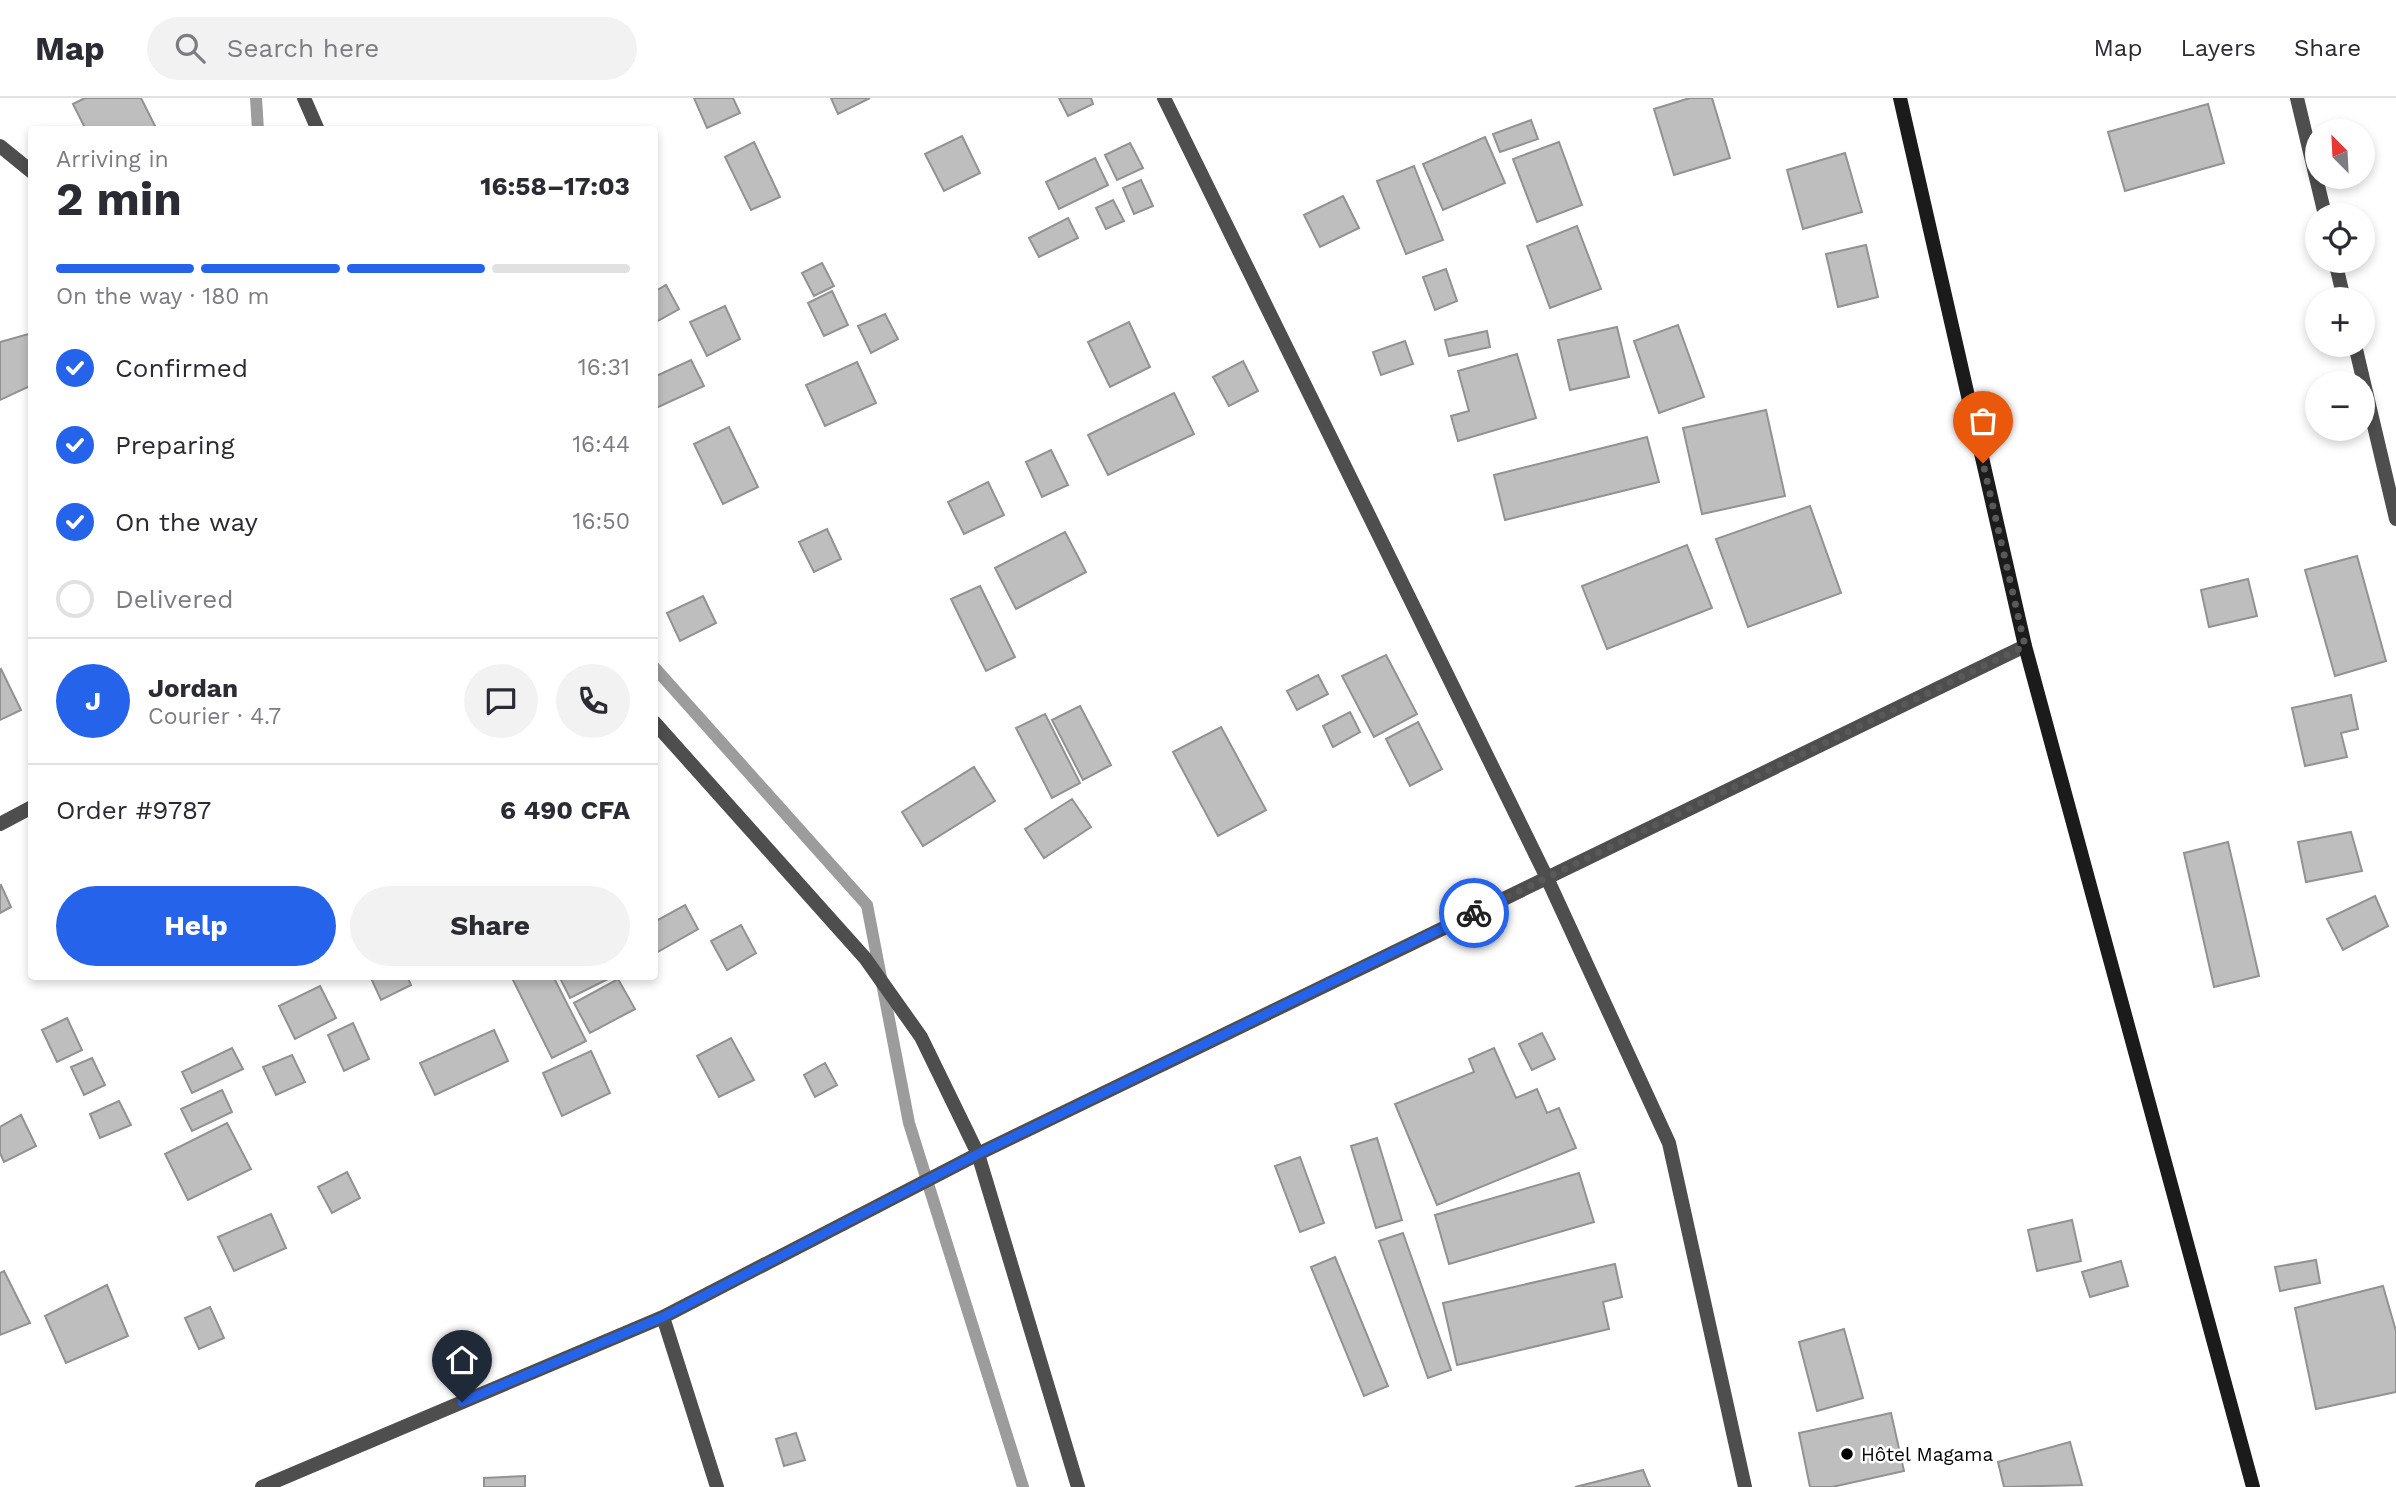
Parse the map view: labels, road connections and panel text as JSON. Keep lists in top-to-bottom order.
{
  "places": ["Hôtel Magama"],
  "north": "top left",
  "page": {
    "header": "Map",
    "search": "Search here",
    "nav": ["Map", "Layers", "Share"],
    "map_buttons": ["+", "−"],
    "heading": ["2 min", "Arriving in", "16:58–17:03"],
    "panel": [
      "Jordan",
      "Courier · 4.7",
      "Order #9787",
      "6 490 CFA"
    ],
    "bar": "On the way · 180 m",
    "list": [
      ["Confirmed", "16:31"],
      ["Preparing", "16:44"],
      ["On the way", "16:50"],
      "Delivered"
    ],
    "round": "J",
    "buttons": ["Help", "Share"]
  }
}
